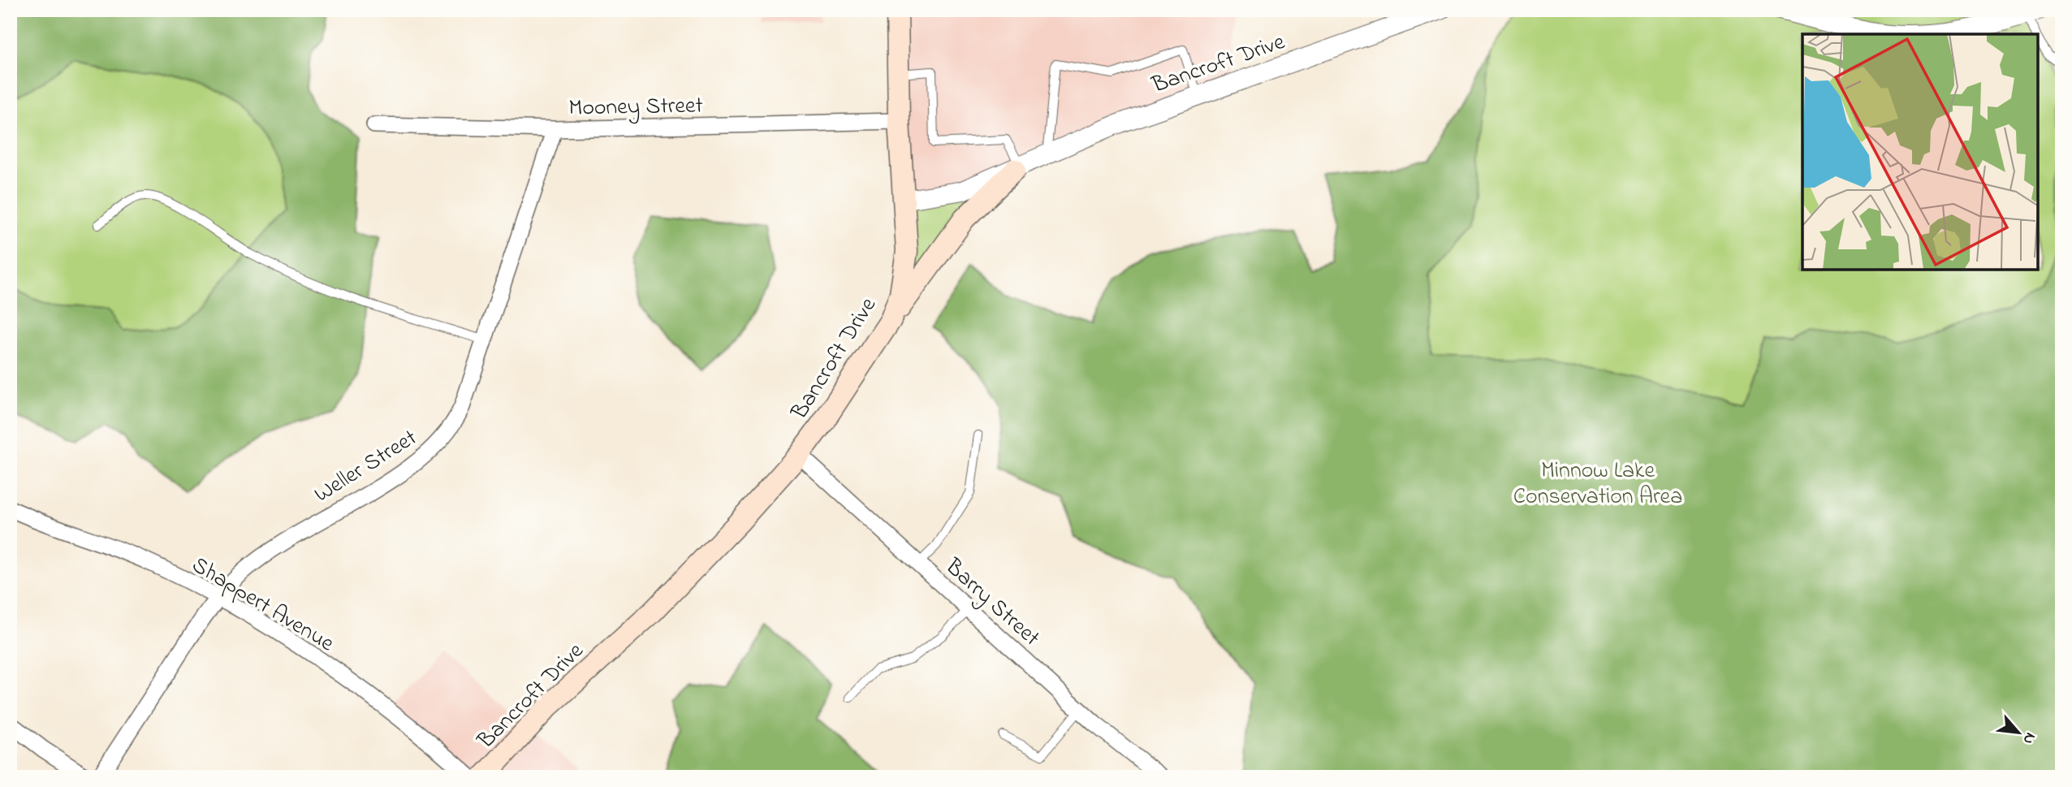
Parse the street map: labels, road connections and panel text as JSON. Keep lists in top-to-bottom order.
{
  "streets": {
    "main road": ["Bancroft Drive"],
    "street": [
      "Mooney Street",
      "Weller Street",
      "Barry Street",
      "Shappert Avenue"
    ]
  },
  "crossings": [
    ["Bancroft Drive", "Barry Street"],
    ["Mooney Street", "Weller Street"],
    ["Weller Street", "Shappert Avenue"]
  ],
  "parks": ["Minnow Lake Conservation Area"],
  "north": "bottom right"
}
